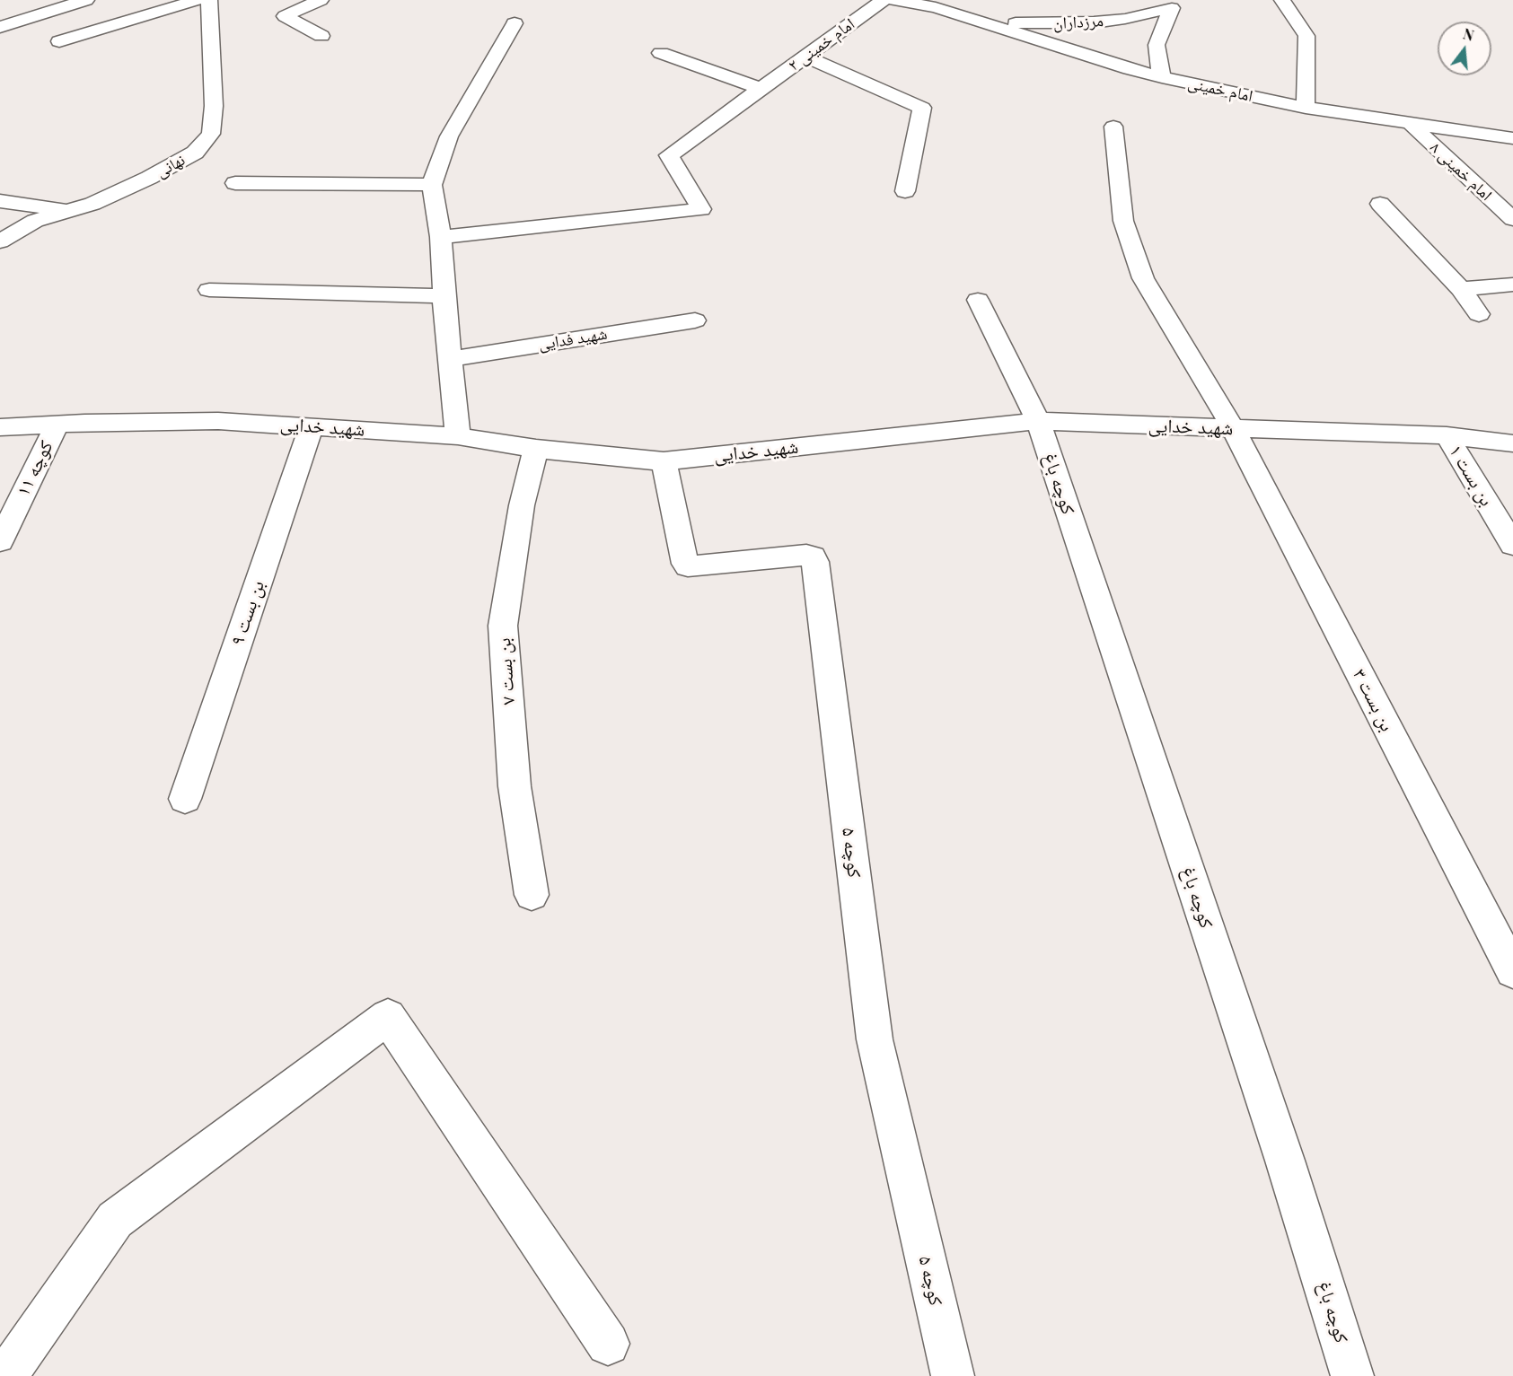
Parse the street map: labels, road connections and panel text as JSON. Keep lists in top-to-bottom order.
{
  "streets": {
    "street": [
      "مرزداران",
      "امام خمینی ۲",
      "امام خمینی",
      "نهانی",
      "امام خمینی ۸",
      "شهید فدایی",
      "شهید خدایی",
      "کوچه ۱۱",
      "بن بست ۱",
      "کوچه باغ",
      "بن بست ۹",
      "بن بست ۷",
      "بن بست ۳",
      "کوچه ۵"
    ]
  },
  "crossings": [
    ["مرزداران", "امام خمینی"],
    ["امام خمینی", "امام خمینی ۸"],
    ["شهید خدایی", "کوچه ۱۱"],
    ["شهید خدایی", "بن بست ۱"],
    ["شهید خدایی", "کوچه باغ"],
    ["شهید خدایی", "بن بست ۹"],
    ["شهید خدایی", "بن بست ۷"],
    ["شهید خدایی", "بن بست ۳"],
    ["شهید خدایی", "کوچه ۵"]
  ],
  "north": "top"
}
